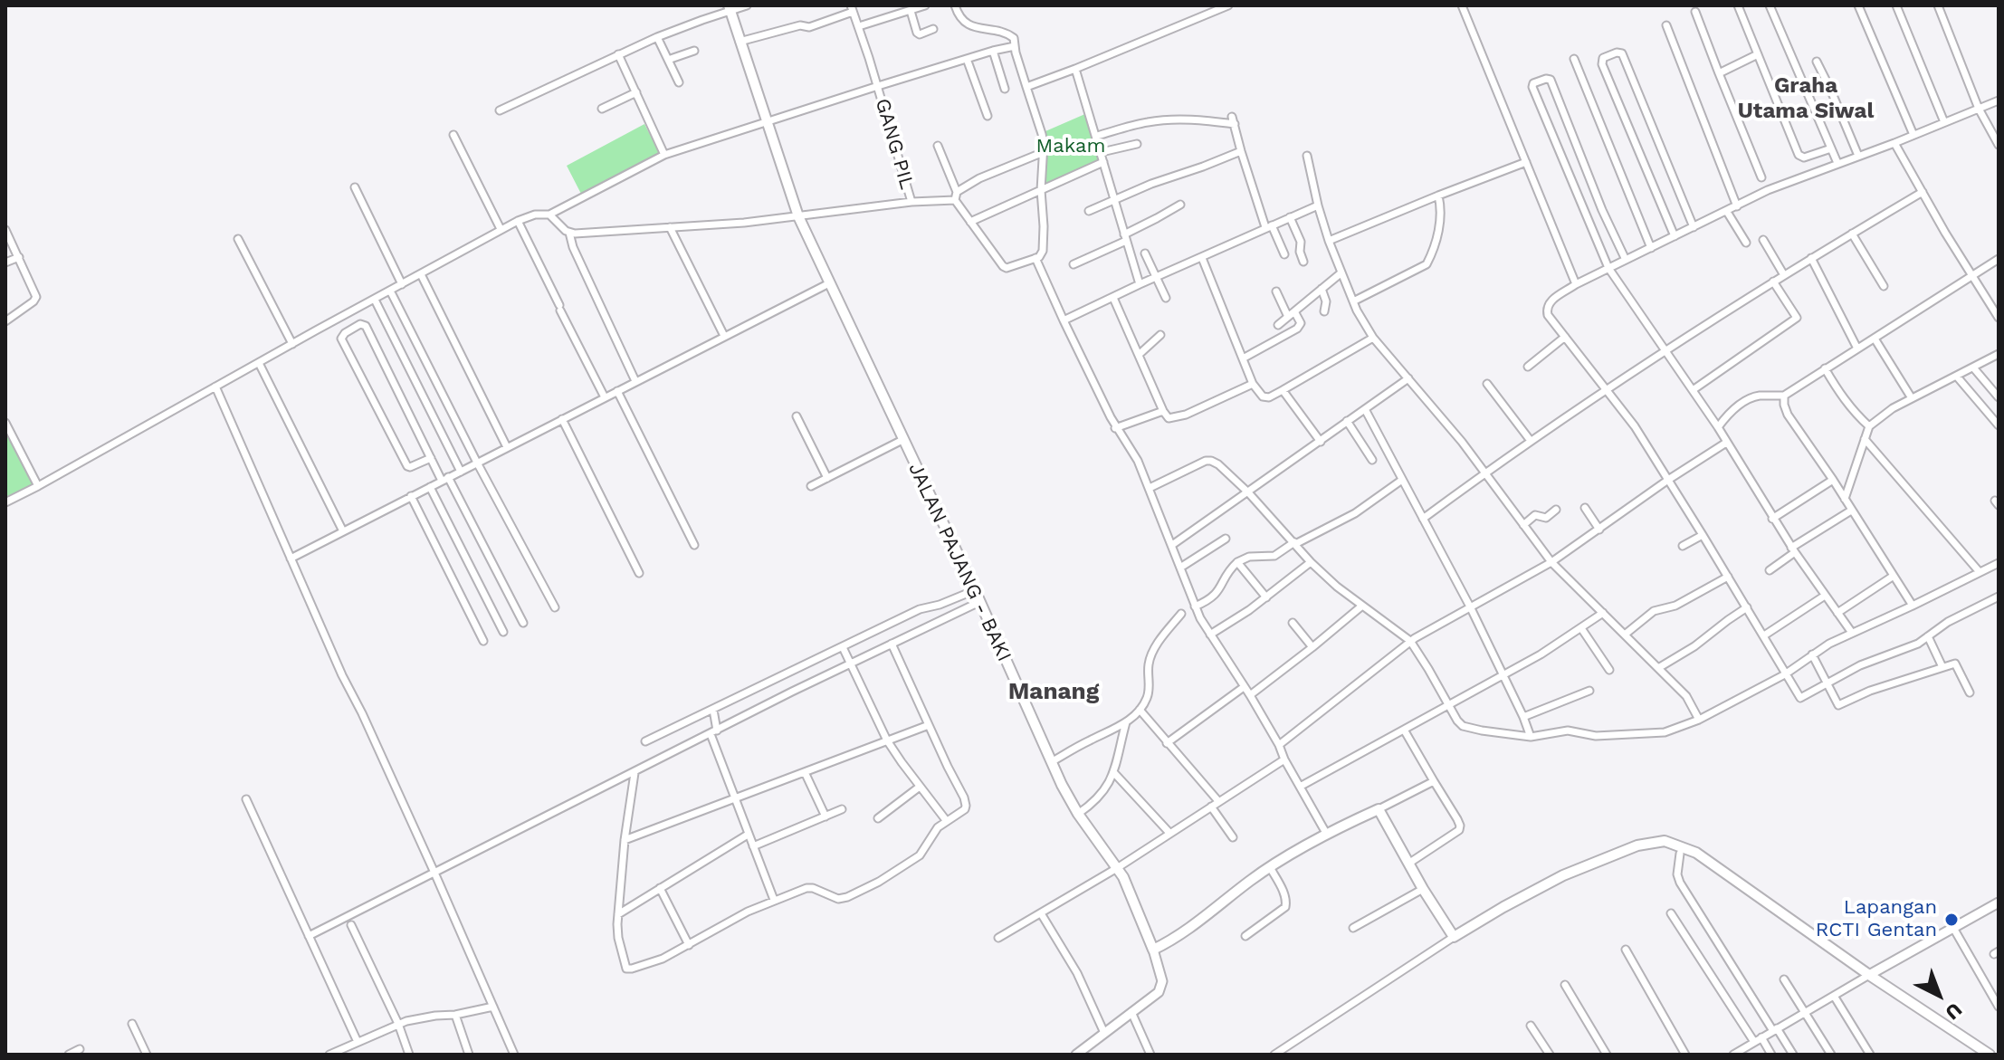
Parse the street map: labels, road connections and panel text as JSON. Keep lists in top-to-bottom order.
{
  "streets": {
    "main road": ["JALAN PAJANG - BAKI"],
    "street": ["GANG PIL"]
  },
  "districts": ["Graha Utama Siwal", "Manang"],
  "parks": ["Makam"],
  "places": ["Lapangan RCTI Gentan"],
  "north": "bottom right"
}
